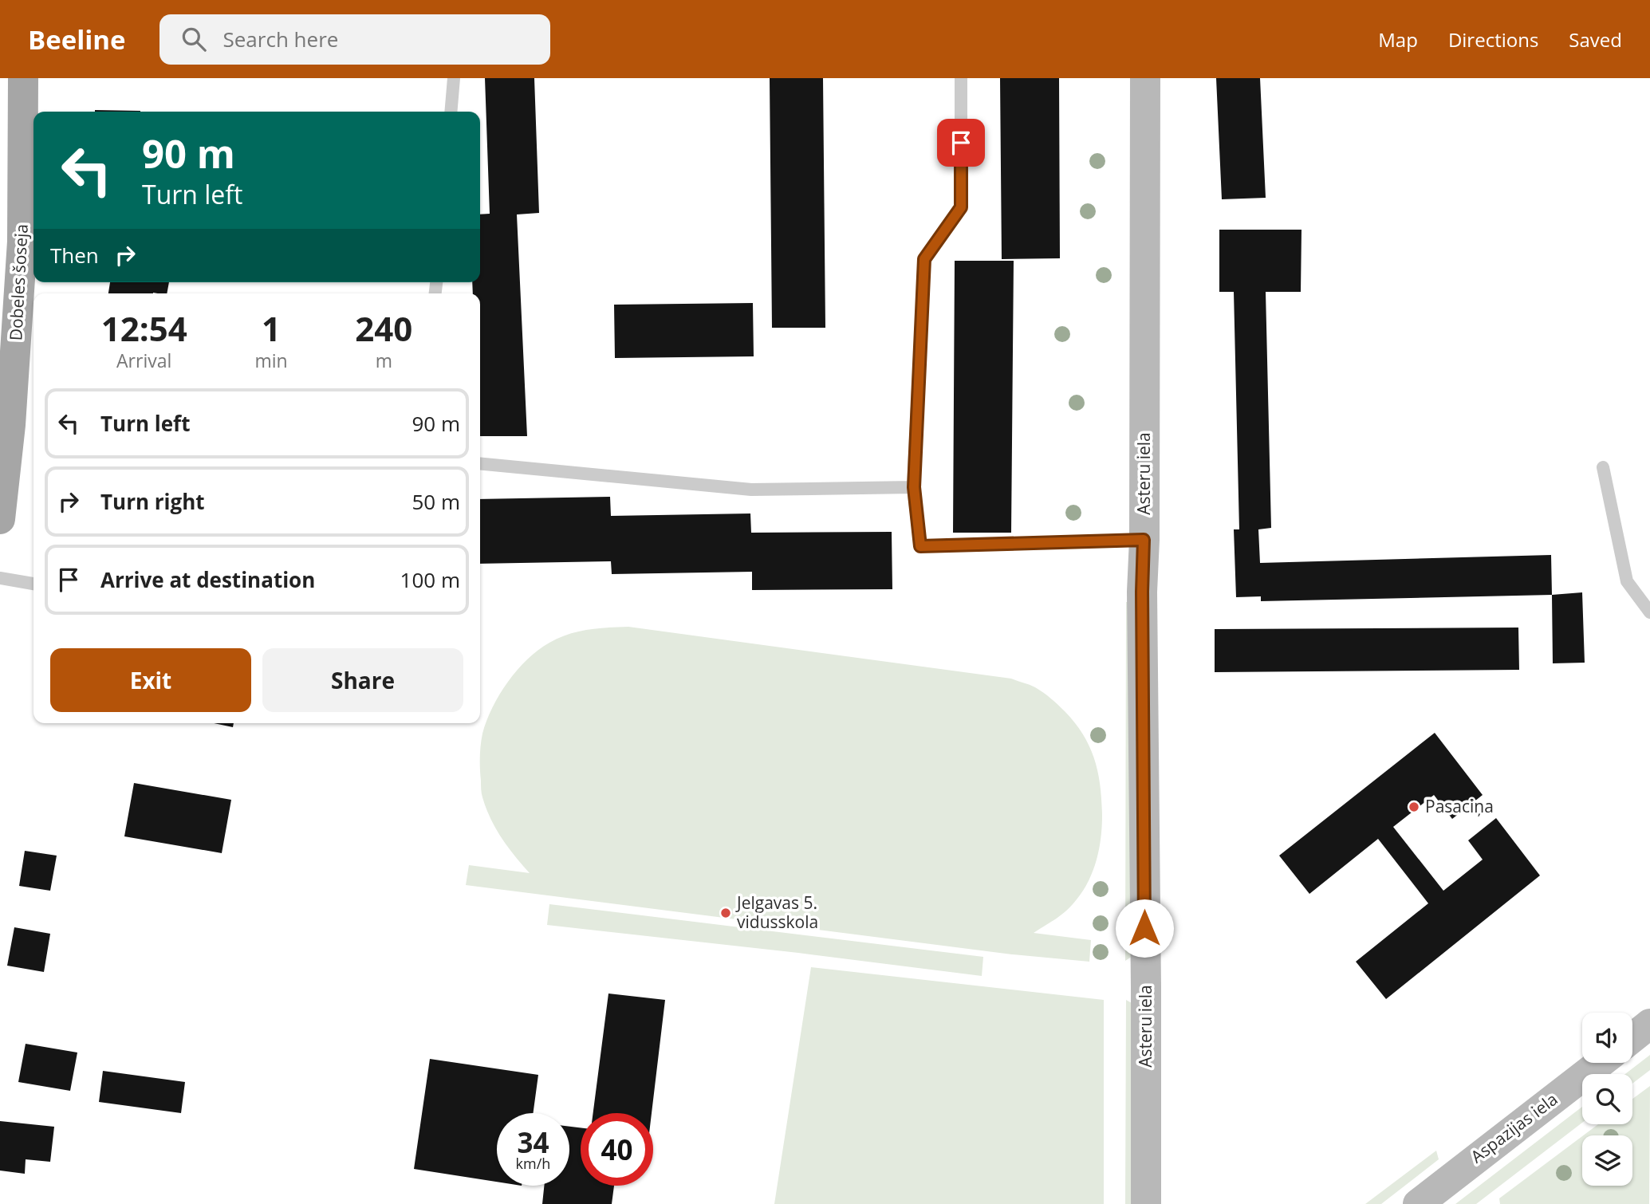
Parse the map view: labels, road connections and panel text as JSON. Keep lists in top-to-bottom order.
{
  "streets": {
    "main road": ["Dobeles šoseja"],
    "street": ["Asteru iela", "Aspazijas iela"]
  },
  "places": ["Pasaciņa", "Jelgavas 5. vidusskola"],
  "page": {
    "header": "Beeline",
    "search": "Search here",
    "nav": ["Map", "Directions", "Saved"],
    "turn": ["90 m", "Turn left"],
    "then": "Then",
    "eta": [
      "12:54",
      "Arrival",
      "1",
      "min",
      "240",
      "m"
    ],
    "list": [
      {
        "name": "Turn left",
        "value": "90 m"
      },
      {
        "name": "Turn right",
        "value": "50 m"
      },
      {
        "name": "Arrive at destination",
        "value": "100 m"
      }
    ],
    "buttons": ["Exit", "Share"],
    "speed": "34 km/h",
    "limit": "40"
  }
}
